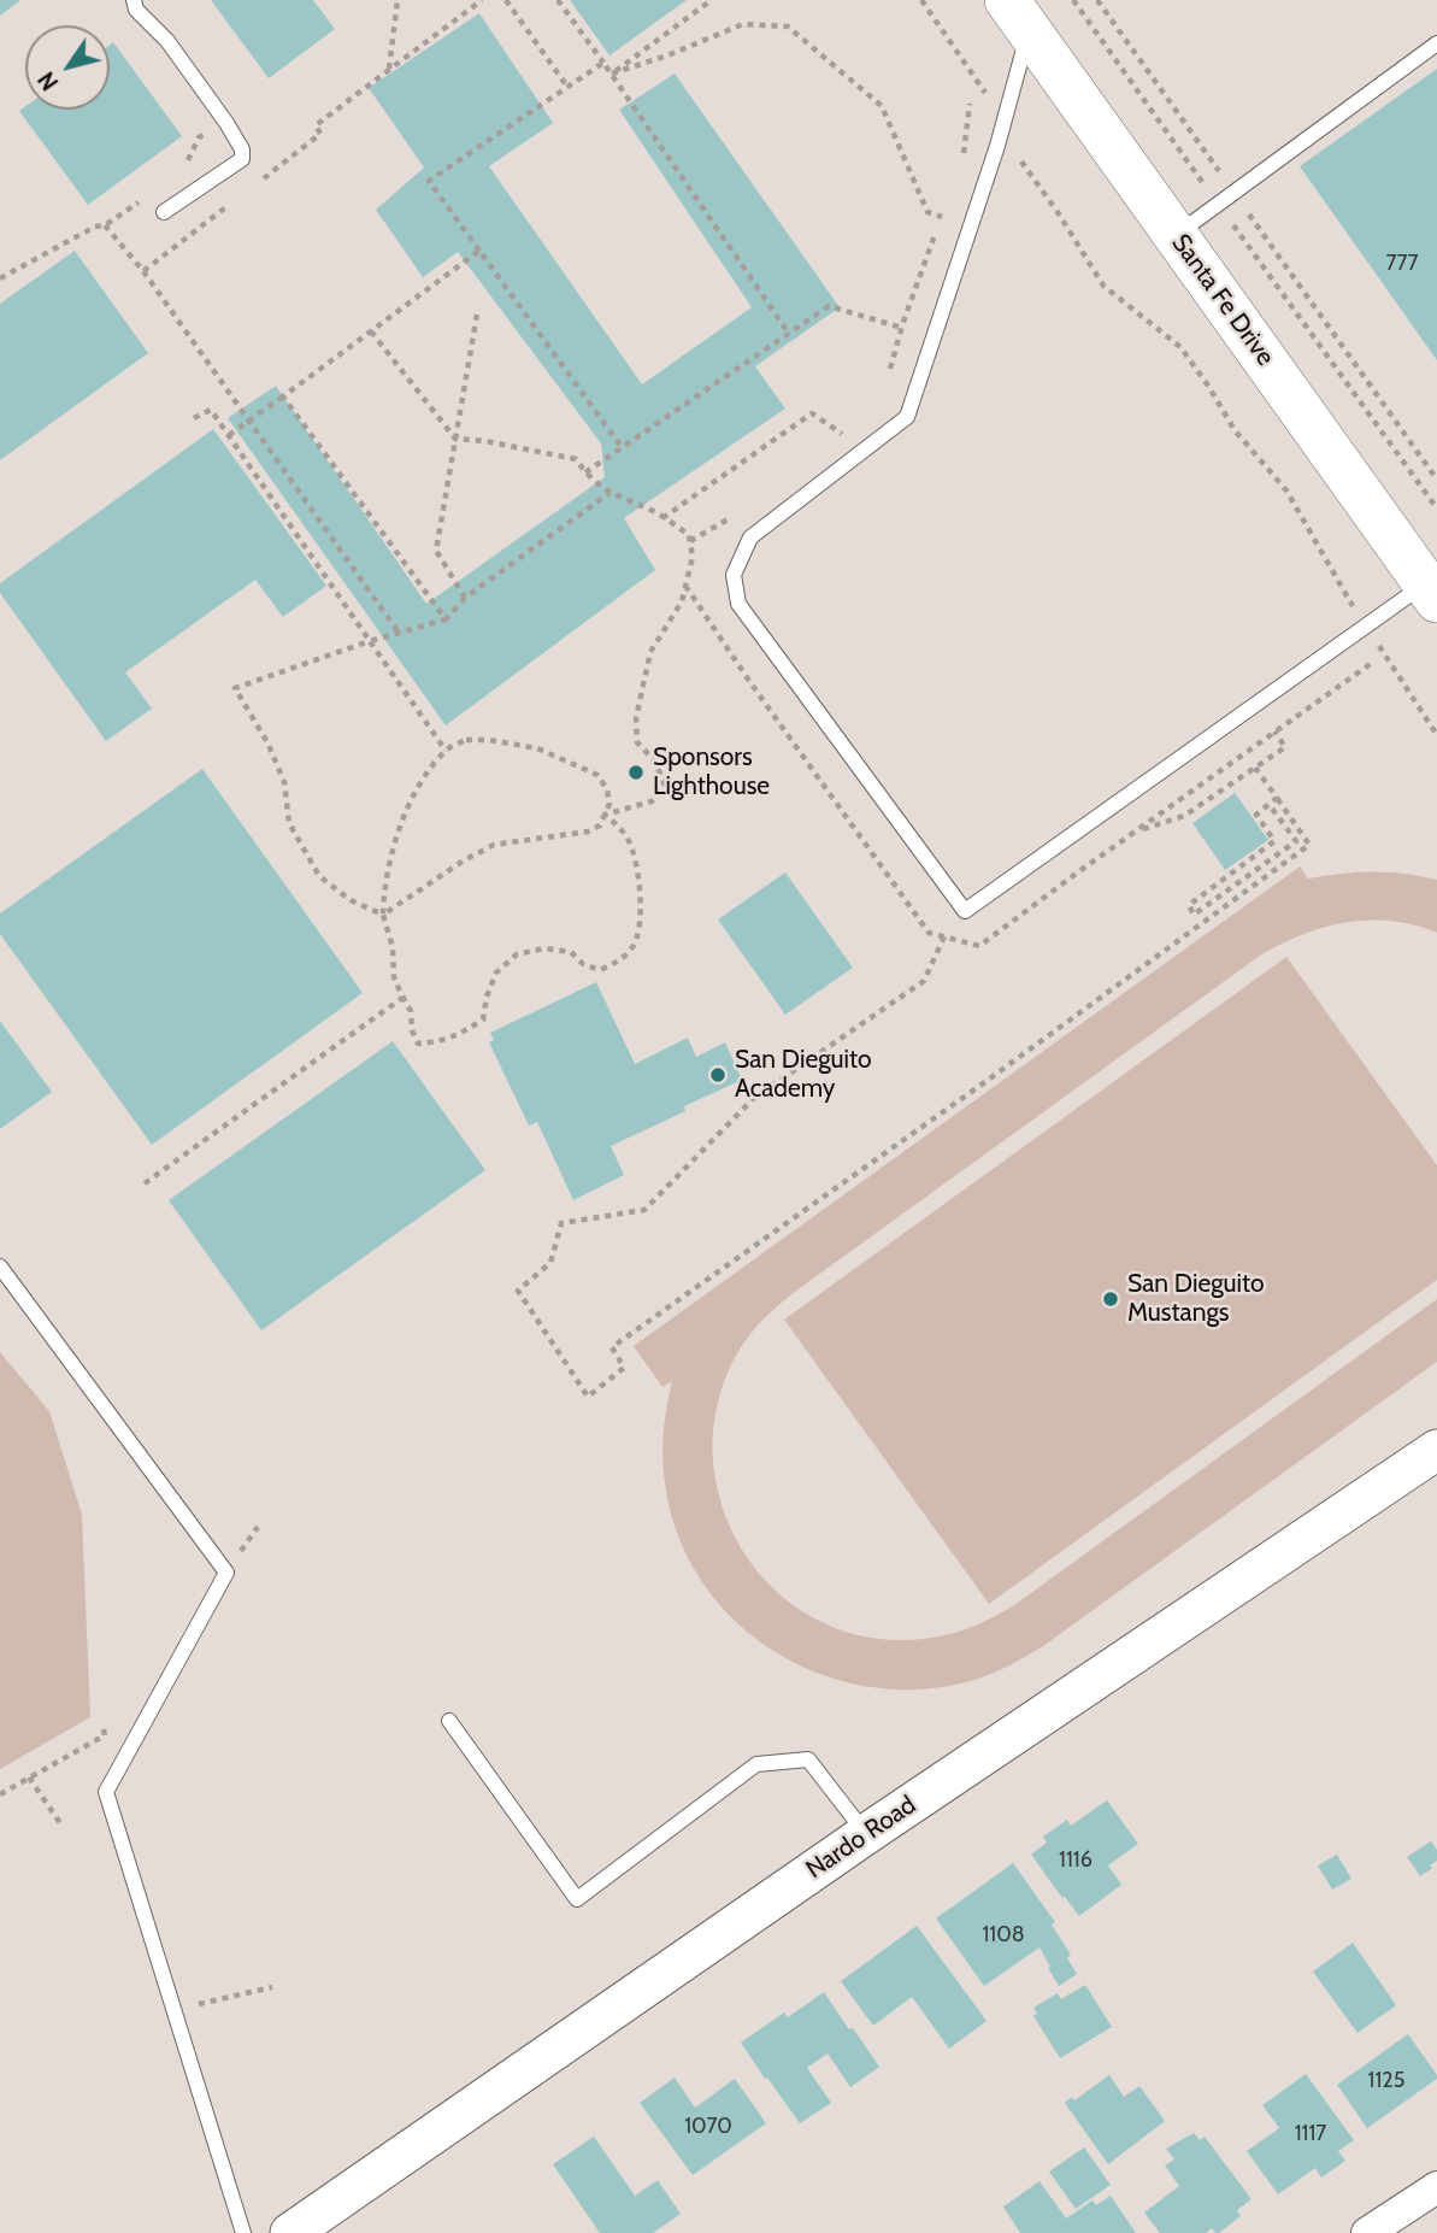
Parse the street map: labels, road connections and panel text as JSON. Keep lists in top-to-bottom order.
{
  "streets": {
    "main road": ["Santa Fe Drive"],
    "street": ["Nardo Road"]
  },
  "places": ["Sponsors Lighthouse", "San Dieguito Academy", "San Dieguito Mustangs"],
  "house_numbers": [
    "777",
    "1116",
    "1108",
    "1125",
    "1070",
    "1117"
  ],
  "north": "bottom left"
}
